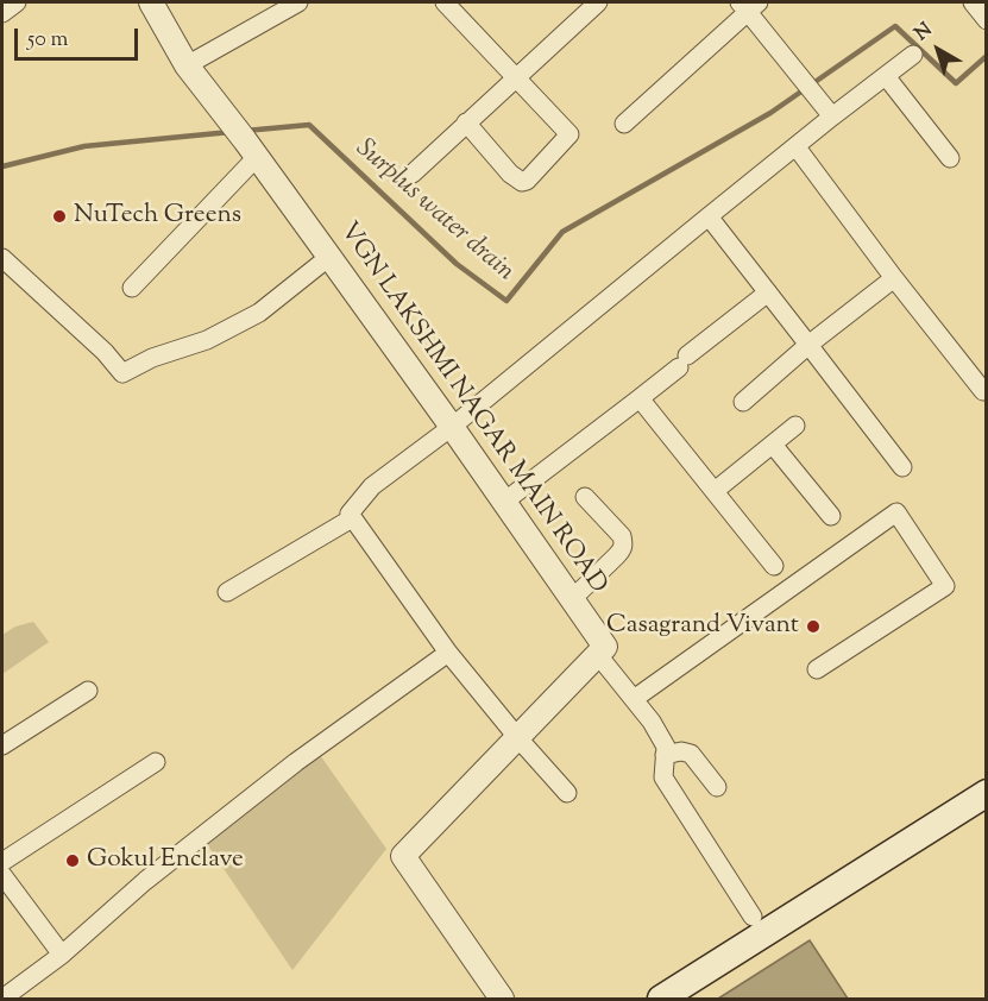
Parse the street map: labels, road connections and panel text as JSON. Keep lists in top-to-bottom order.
{
  "streets": {
    "street": ["VGN LAKSHMI NAGAR MAIN ROAD"]
  },
  "water": ["Surplus water drain"],
  "places": ["NuTech Greens", "Casagrand Vivant", "Gokul Enclave"],
  "scale_bar": "50 m",
  "north": "top left"
}
